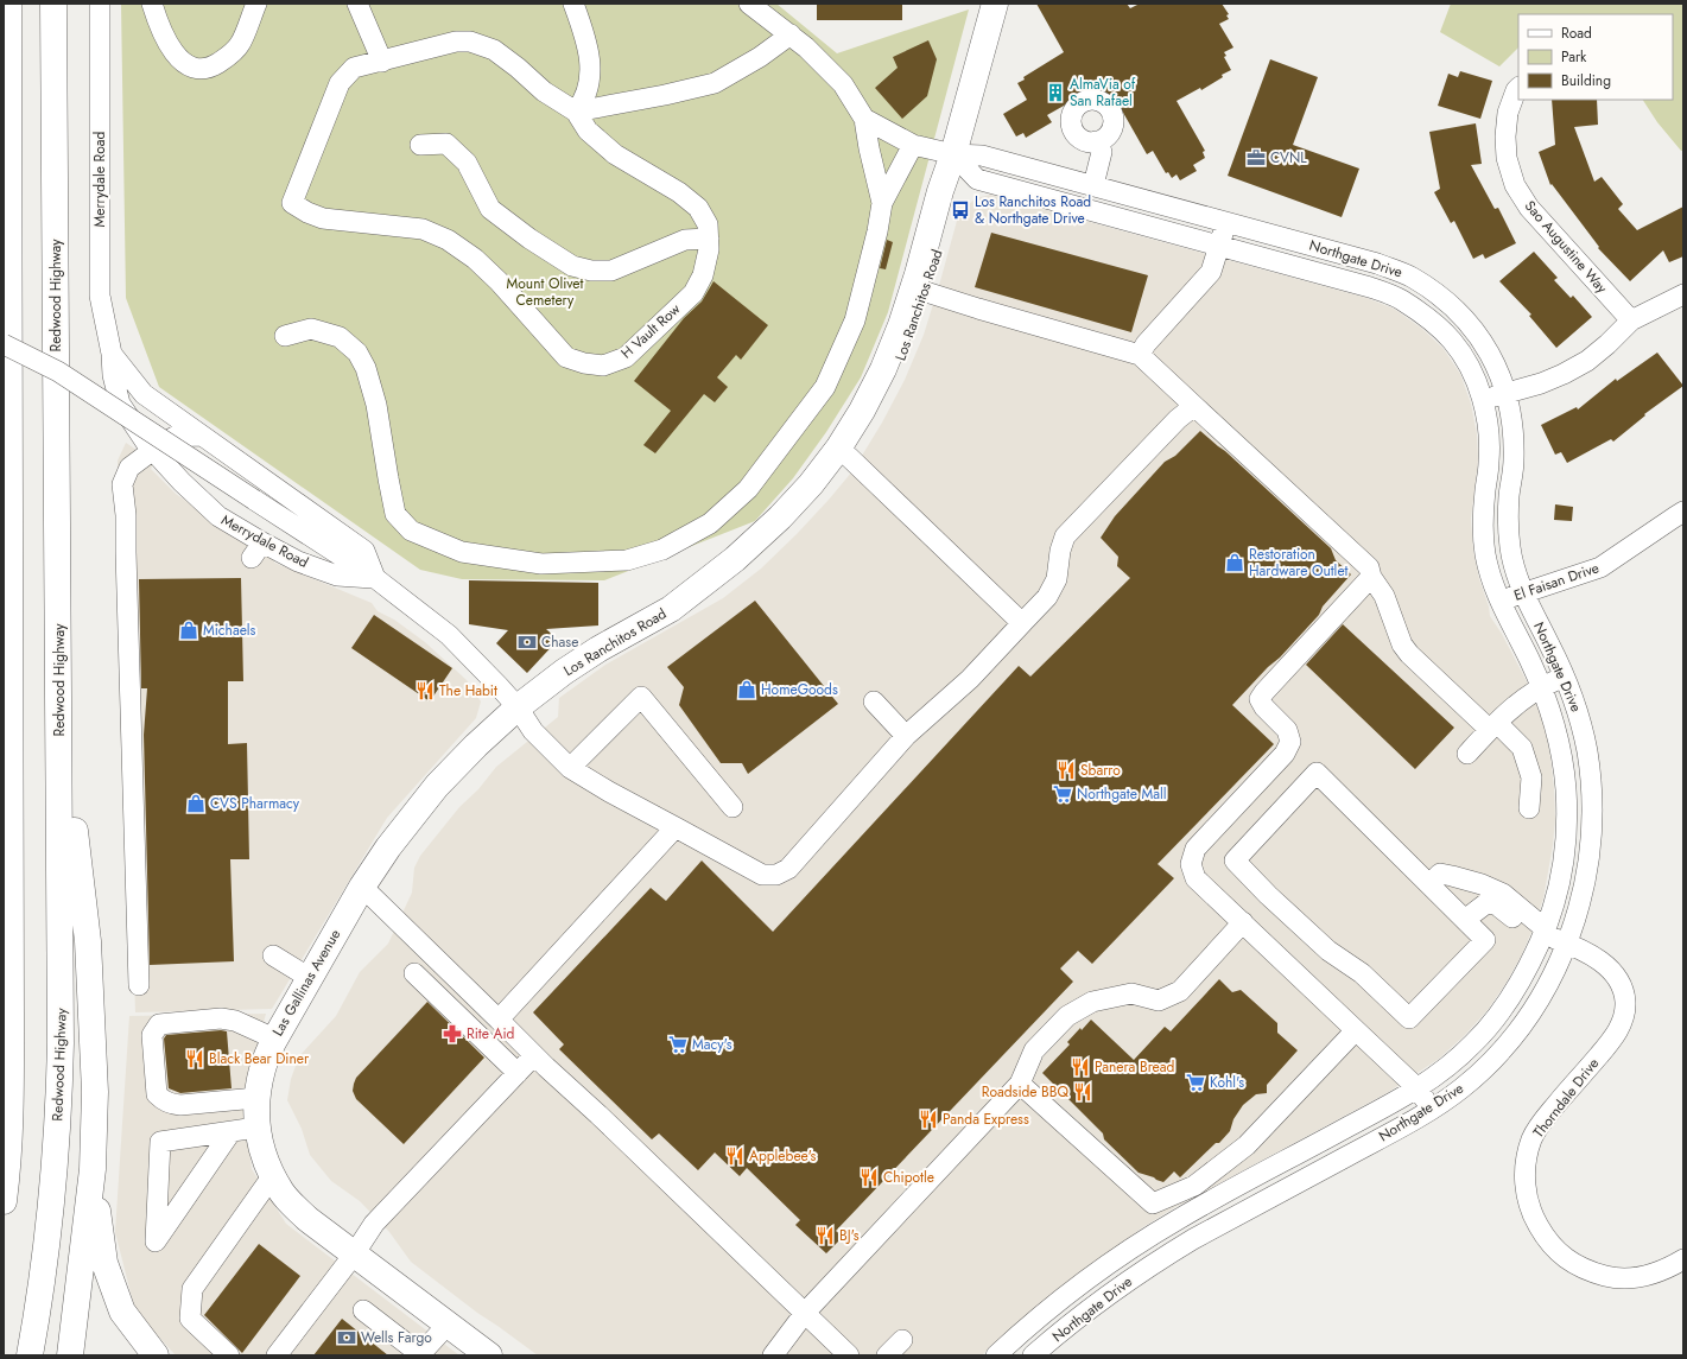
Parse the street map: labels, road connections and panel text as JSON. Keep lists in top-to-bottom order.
{
  "streets": {
    "main road": ["Redwood Highway", "Los Ranchitos Road", "Las Gallinas Avenue"],
    "street": [
      "Merrydale Road",
      "Sao Augustine Way",
      "Northgate Drive",
      "H Vault Row",
      "El Faisan Drive",
      "Thorndale Drive"
    ]
  },
  "crossings": [
    ["Merrydale Road", "Los Ranchitos Road"],
    ["Merrydale Road", "Las Gallinas Avenue"],
    ["Northgate Drive", "Los Ranchitos Road"],
    ["Northgate Drive", "El Faisan Drive"],
    ["Northgate Drive", "Thorndale Drive"],
    ["Los Ranchitos Road", "Las Gallinas Avenue"]
  ],
  "parks": ["Mount Olivet Cemetery"],
  "places": {
    "building": ["AlmaVia of San Rafael"],
    "office": ["CVNL"],
    "bus stop": ["Los Ranchitos Road & Northgate Drive"],
    "shop": [
      "Restoration Hardware Outlet",
      "Michaels",
      "HomeGoods",
      "CVS Pharmacy"
    ],
    "bank": ["Chase", "Wells Fargo"],
    "restaurant": [
      "The Habit",
      "Sbarro",
      "Black Bear Diner",
      "Panera Bread",
      "Roadside BBQ",
      "Panda Express",
      "Applebee's",
      "Chipotle",
      "BJ's"
    ],
    "supermarket": ["Northgate Mall", "Macy's", "Kohl's"],
    "pharmacy": ["Rite Aid"]
  },
  "legend": ["Road", "Park", "Building"]
}
